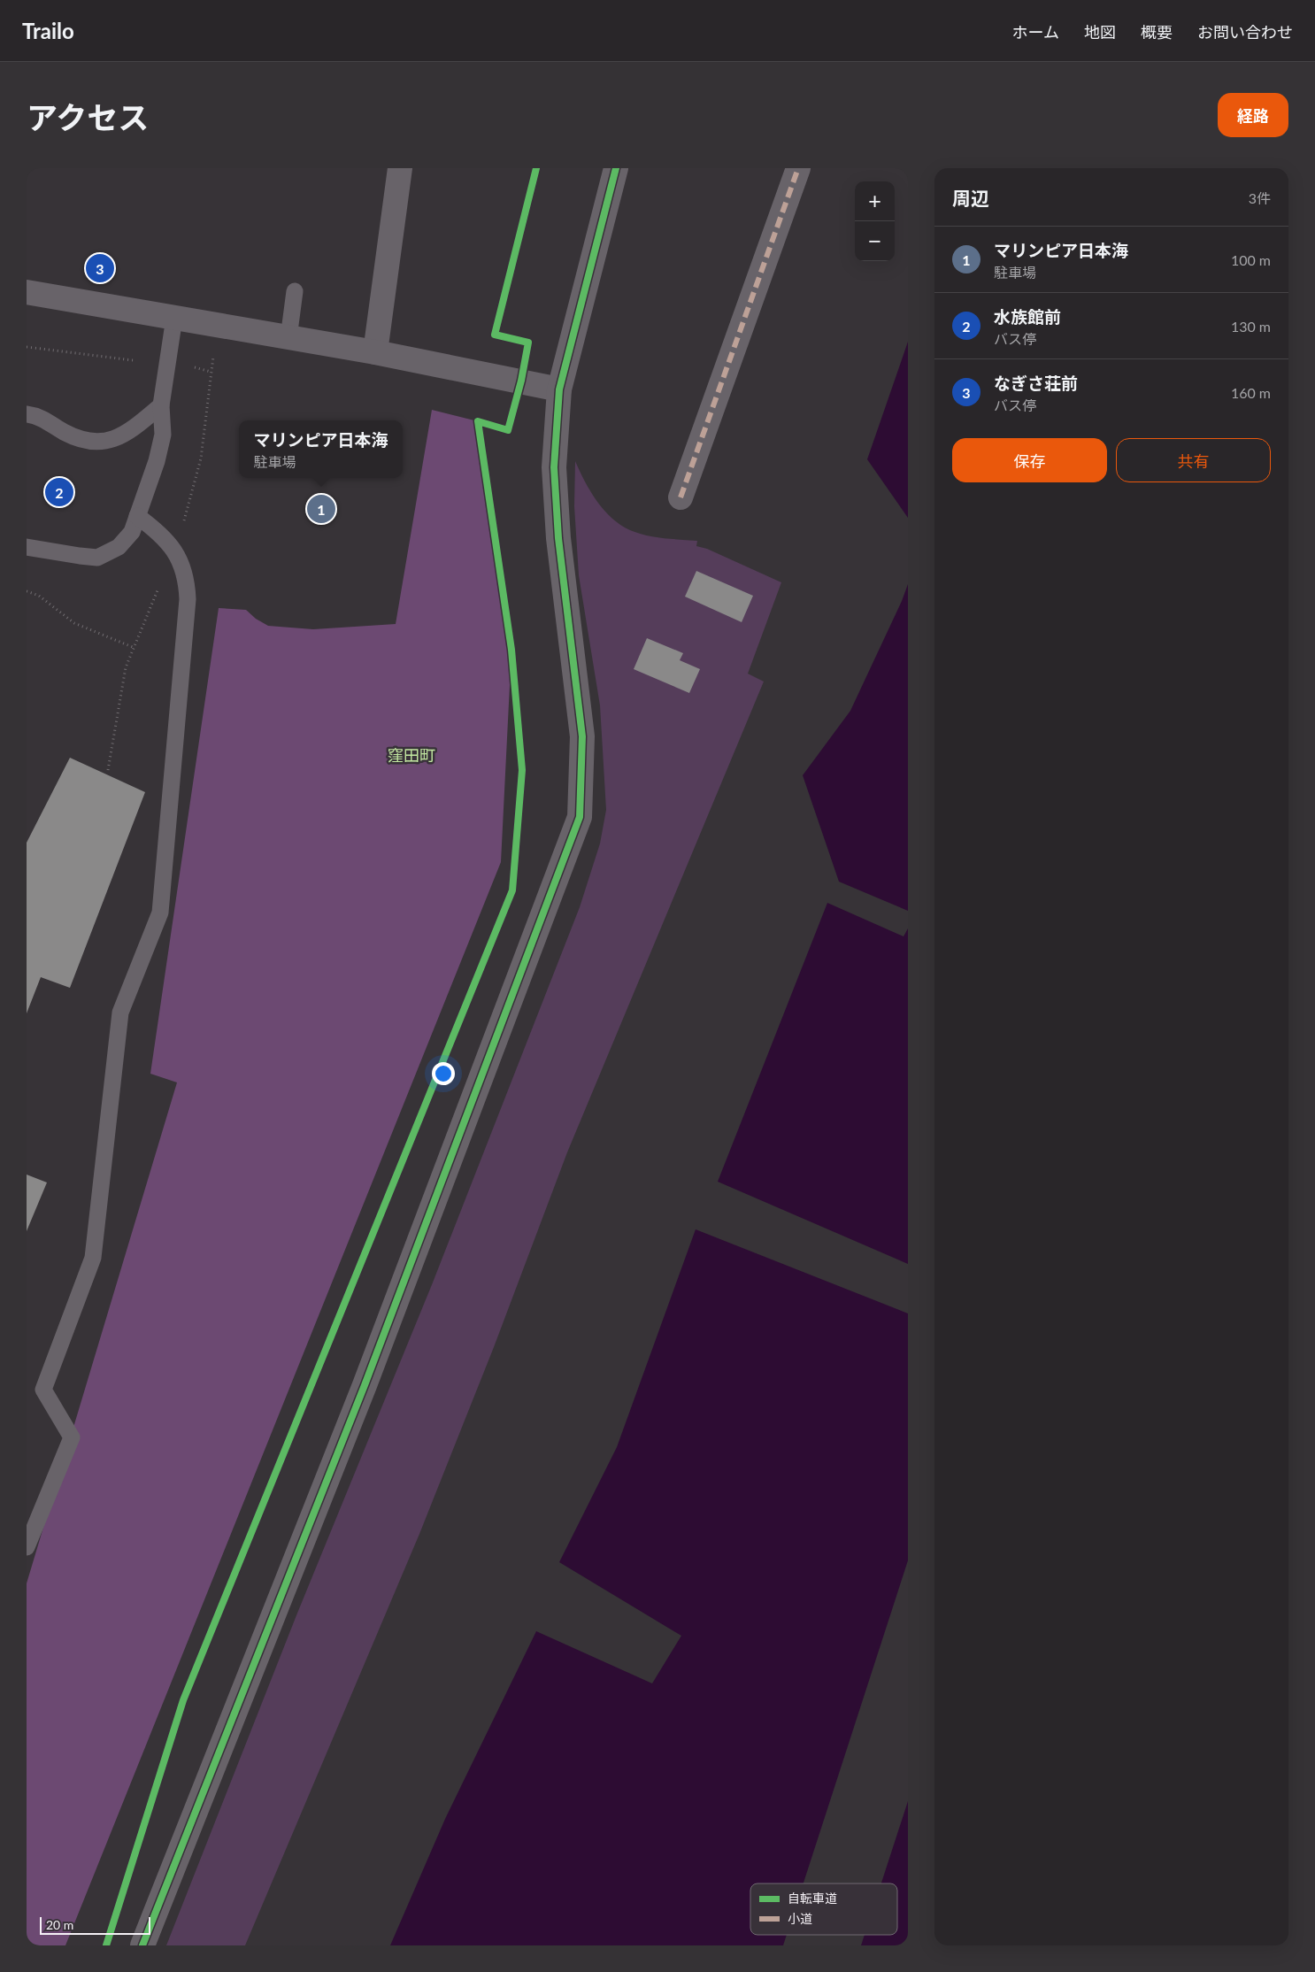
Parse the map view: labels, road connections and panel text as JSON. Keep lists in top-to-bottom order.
{
  "districts": ["窪田町"],
  "legend": ["自転車道", "小道"],
  "scale_bar": "20 m",
  "page": {
    "header": "Trailo",
    "nav": [
      "ホーム",
      "地図",
      "概要",
      "お問い合わせ"
    ],
    "title": "アクセス",
    "buttons": [
      "経路",
      ["保存", "共有"]
    ],
    "heading": ["周辺", "3件"],
    "map_buttons": ["+", "−"],
    "list": [
      {
        "mark": "1",
        "name": "マリンピア日本海",
        "note": "駐車場",
        "value": "100 m"
      },
      {
        "mark": "2",
        "name": "水族館前",
        "note": "バス停",
        "value": "130 m"
      },
      {
        "mark": "3",
        "name": "なぎさ荘前",
        "note": "バス停",
        "value": "160 m"
      }
    ],
    "pins": ["3", "2", "1"],
    "popup": ["マリンピア日本海", "駐車場"],
    "scale": "20 m"
  }
}
